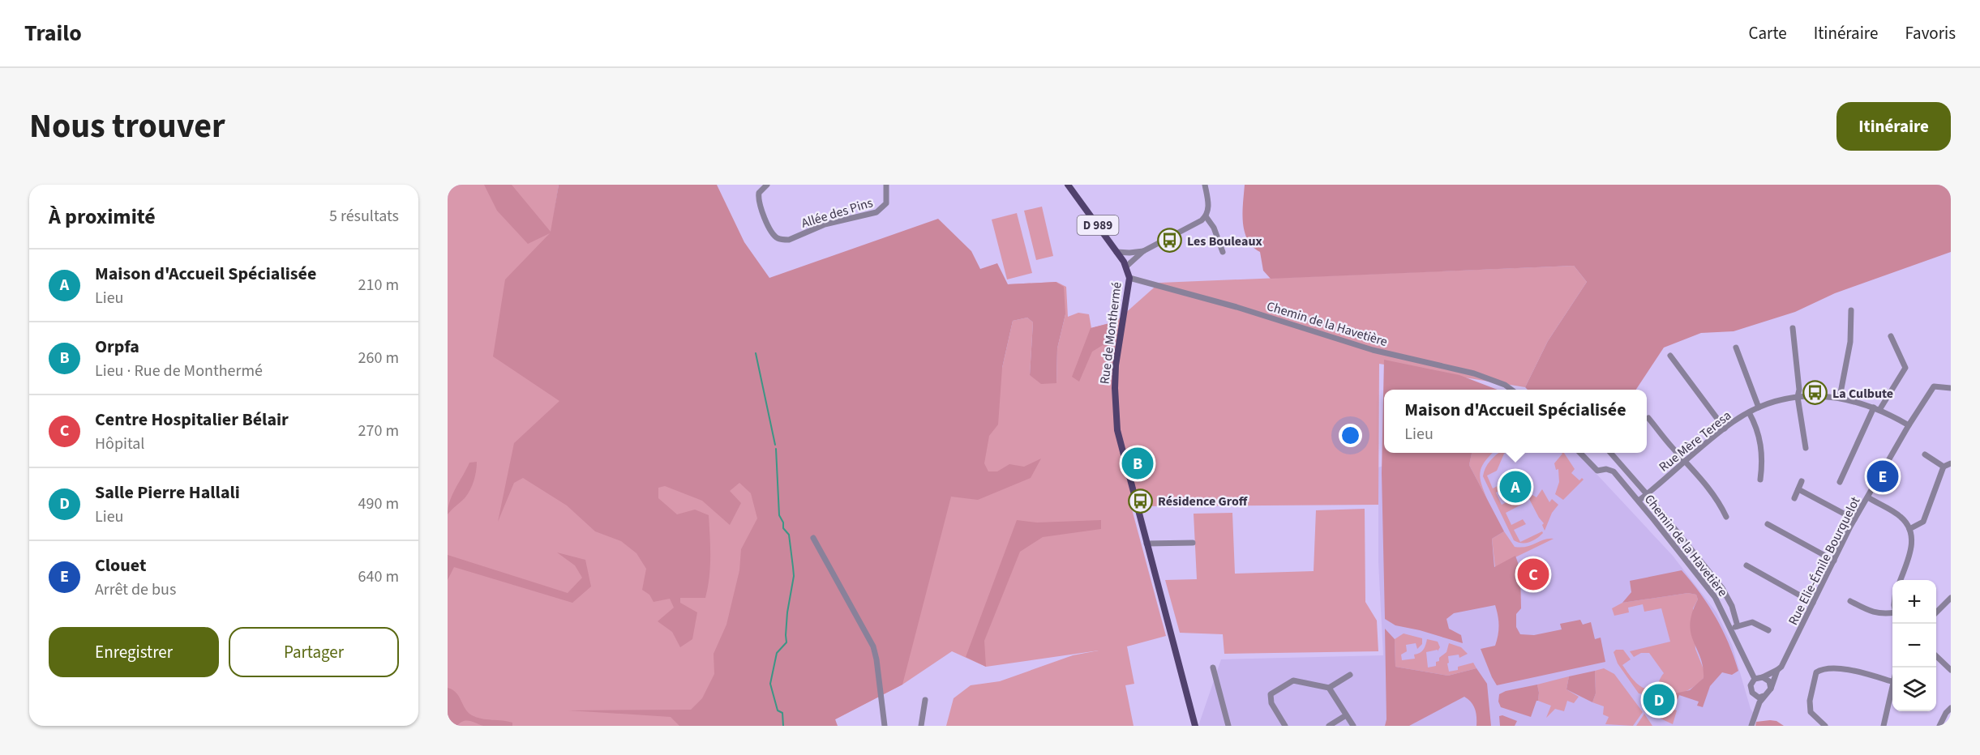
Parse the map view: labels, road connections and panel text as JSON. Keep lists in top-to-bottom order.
{
  "streets": {
    "main road": ["D 989", "Rue de Monthermé"],
    "street": [
      "Allée des Pins",
      "Chemin de la Havetière",
      "Rue Mère Teresa",
      "Rue Elie-Émile Bourquelot"
    ]
  },
  "crossings": [
    ["Chemin de la Havetière", "Rue de Monthermé"],
    ["Chemin de la Havetière", "Rue Mère Teresa"],
    ["Chemin de la Havetière", "Rue Elie-Émile Bourquelot"],
    ["Rue Mère Teresa", "Rue Elie-Émile Bourquelot"]
  ],
  "places": {
    "bus stop": ["Les Bouleaux", "La Culbute", "Résidence Groff"]
  },
  "page": {
    "header": "Trailo",
    "nav": ["Carte", "Itinéraire", "Favoris"],
    "title": "Nous trouver",
    "buttons": [
      "Itinéraire",
      ["Enregistrer", "Partager"]
    ],
    "heading": ["À proximité", "5 résultats"],
    "list": [
      {
        "mark": "A",
        "name": "Maison d'Accueil Spécialisée",
        "note": "Lieu",
        "value": "210 m"
      },
      {
        "mark": "B",
        "name": "Orpfa",
        "note": "Lieu · Rue de Monthermé",
        "value": "260 m"
      },
      {
        "mark": "C",
        "name": "Centre Hospitalier Bélair",
        "note": "Hôpital",
        "value": "270 m"
      },
      {
        "mark": "D",
        "name": "Salle Pierre Hallali",
        "note": "Lieu",
        "value": "490 m"
      },
      {
        "mark": "E",
        "name": "Clouet",
        "note": "Arrêt de bus",
        "value": "640 m"
      }
    ],
    "popup": ["Maison d'Accueil Spécialisée", "Lieu"],
    "pins": [
      "B",
      "E",
      "A",
      "C",
      "D"
    ],
    "map_buttons": ["+", "−"]
  }
}
